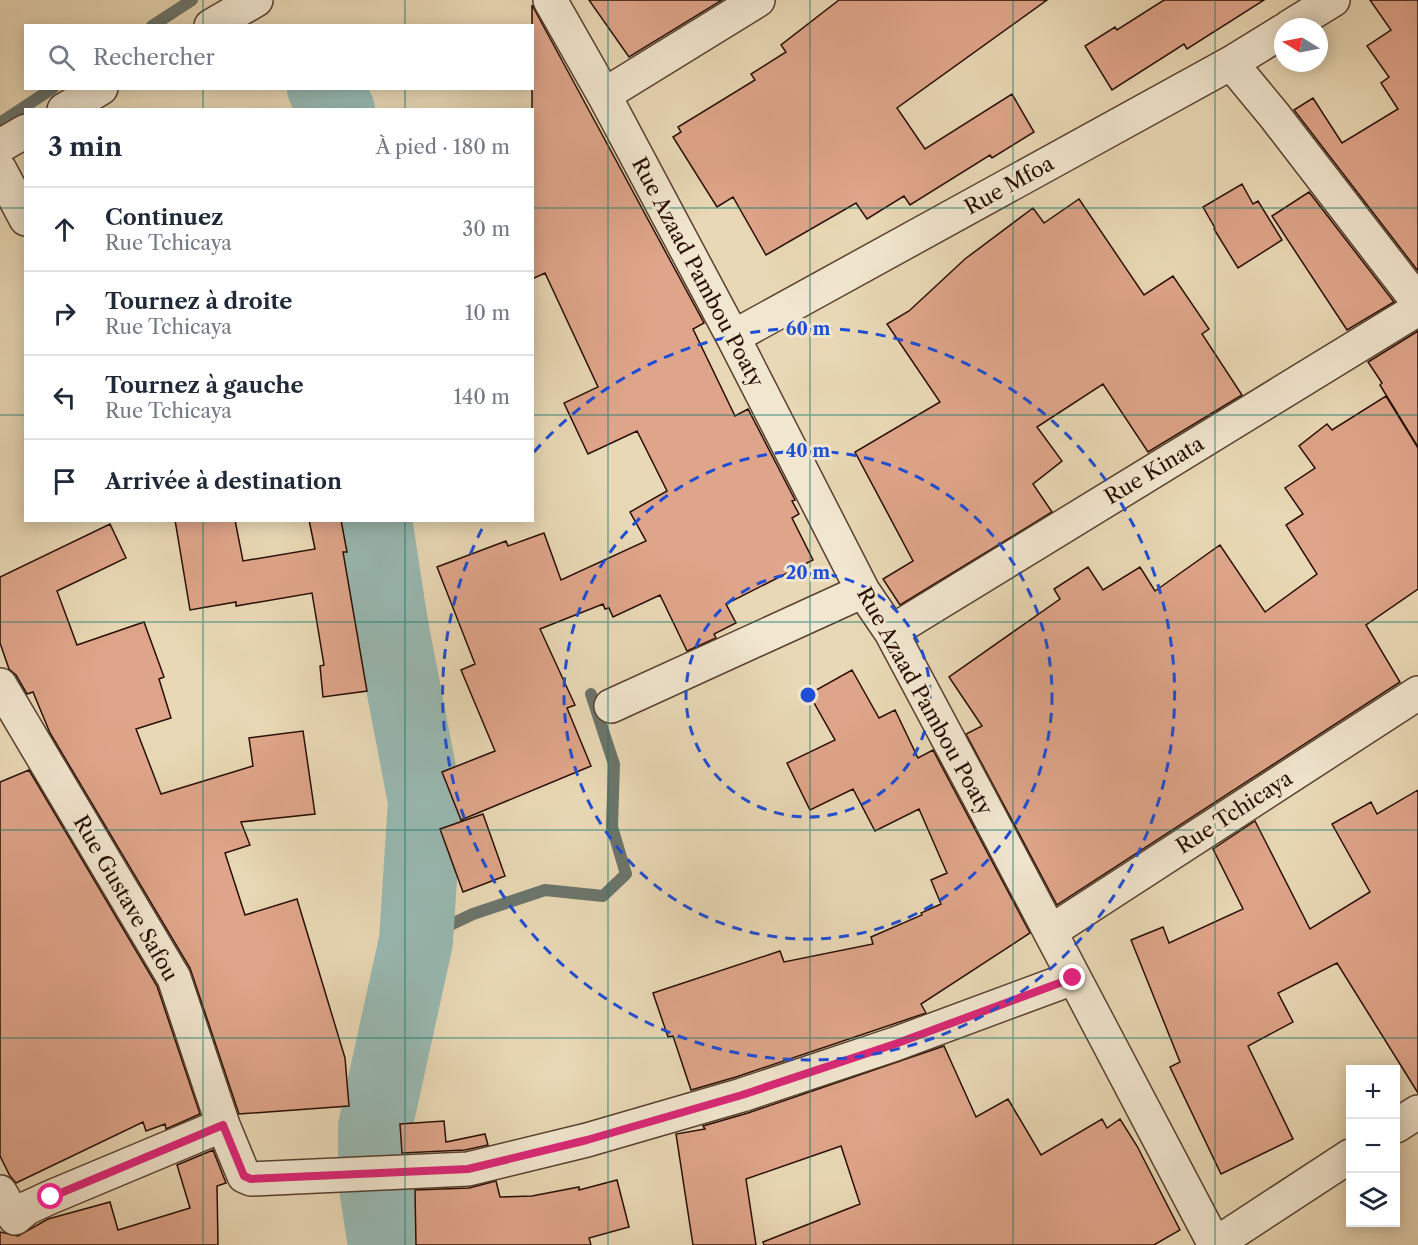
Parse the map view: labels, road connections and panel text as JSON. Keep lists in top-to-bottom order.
{
  "streets": {
    "street": [
      "Rue Mfoa",
      "Rue Azaad Pambou Poaty",
      "Rue Kinata",
      "Rue Tchicaya",
      "Rue Gustave Safou"
    ]
  },
  "crossings": [
    ["Rue Mfoa", "Rue Azaad Pambou Poaty"],
    ["Rue Azaad Pambou Poaty", "Rue Kinata"],
    ["Rue Azaad Pambou Poaty", "Rue Tchicaya"]
  ],
  "north": "left",
  "page": {
    "search": "Rechercher",
    "heading": ["3 min", "À pied · 180 m"],
    "list": [
      ["Continuez", "Rue Tchicaya", "30 m"],
      ["Tournez à droite", "Rue Tchicaya", "10 m"],
      ["Tournez à gauche", "Rue Tchicaya", "140 m"],
      "Arrivée à destination"
    ],
    "map_buttons": ["+", "−"]
  },
  "rings": ["60 m", "40 m", "20 m"]
}
